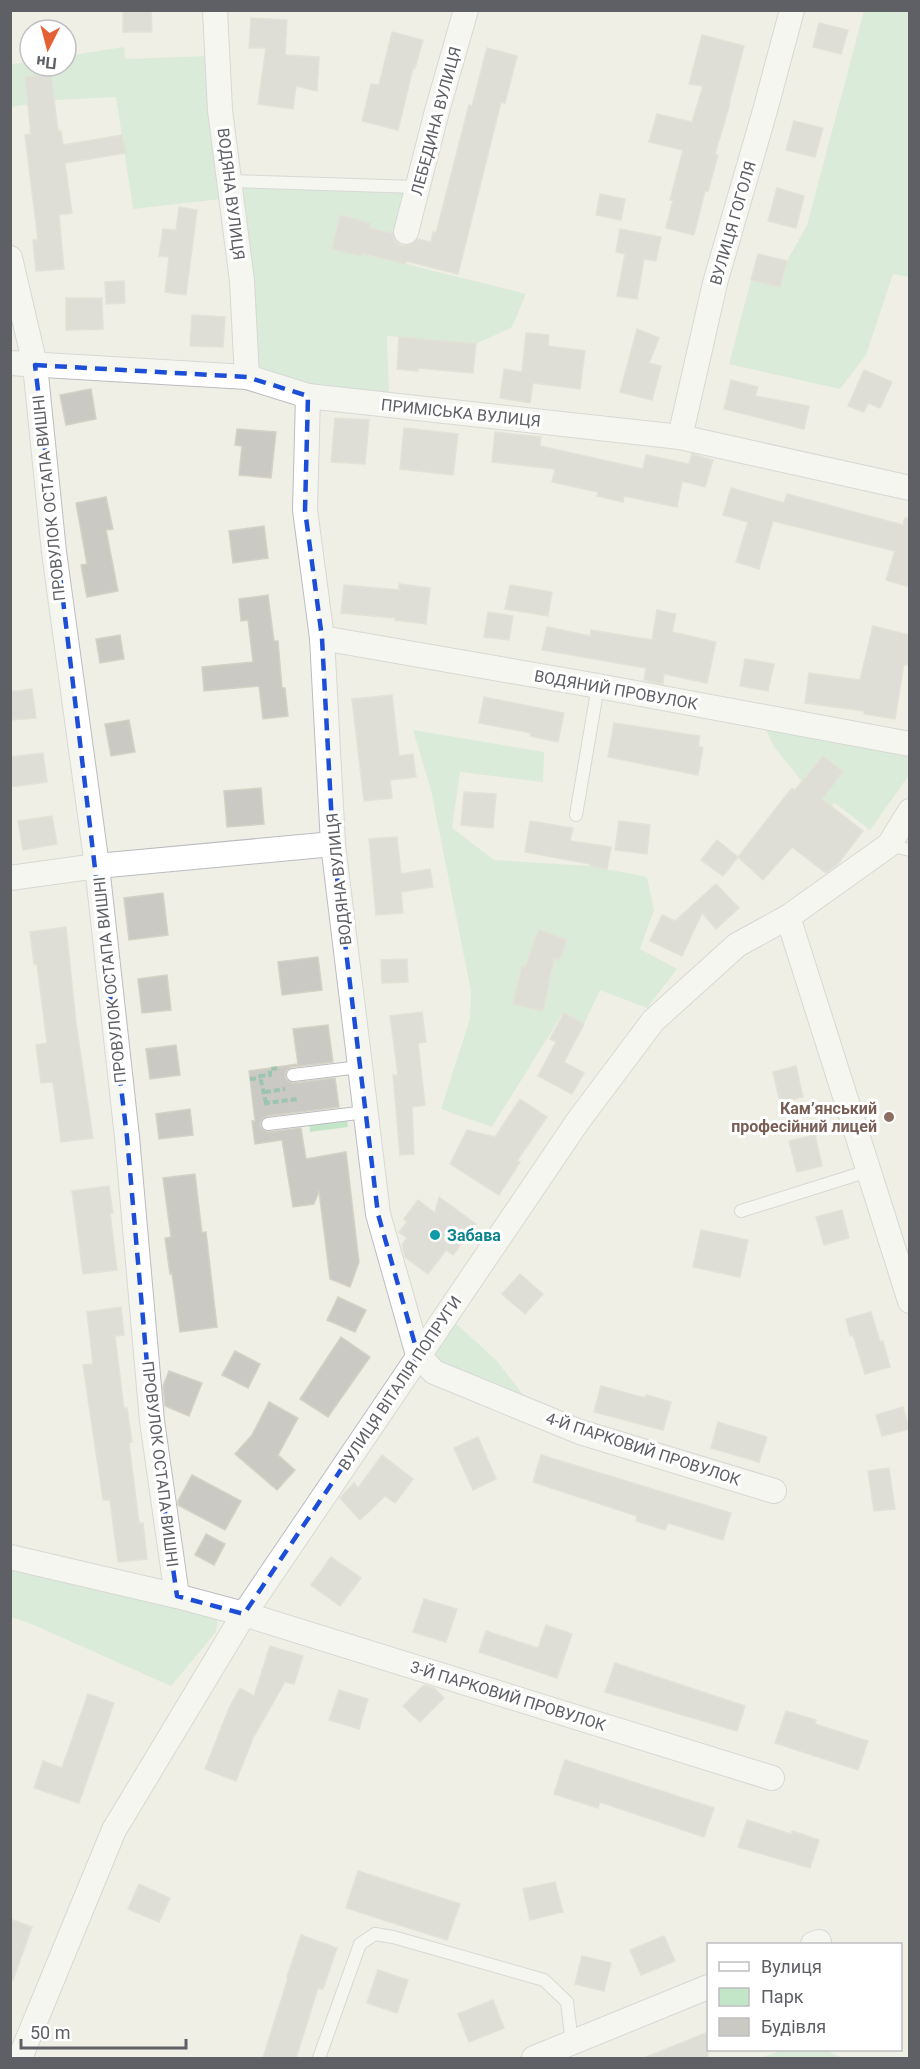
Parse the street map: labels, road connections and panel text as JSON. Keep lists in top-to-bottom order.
{
  "streets": {
    "street": [
      "ЛЕБЕДИНА ВУЛИЦЯ",
      "ВОДЯНА ВУЛИЦЯ",
      "ВУЛИЦЯ ГОГОЛЯ",
      "ПРИМІСЬКА ВУЛИЦЯ",
      "ПРОВУЛОК ОСТАПА ВИШНІ",
      "ВОДЯНИЙ ПРОВУЛОК",
      "ВУЛИЦЯ ВІТАЛІЯ ПОПРУГИ",
      "4-Й ПАРКОВИЙ ПРОВУЛОК",
      "3-Й ПАРКОВИЙ ПРОВУЛОК"
    ]
  },
  "crossings": [
    ["ВОДЯНА ВУЛИЦЯ", "ПРИМІСЬКА ВУЛИЦЯ"],
    ["ВОДЯНА ВУЛИЦЯ", "ВОДЯНИЙ ПРОВУЛОК"],
    ["ВОДЯНА ВУЛИЦЯ", "ВУЛИЦЯ ВІТАЛІЯ ПОПРУГИ"],
    ["ВОДЯНА ВУЛИЦЯ", "4-Й ПАРКОВИЙ ПРОВУЛОК"],
    ["ВУЛИЦЯ ГОГОЛЯ", "ПРИМІСЬКА ВУЛИЦЯ"],
    ["ПРИМІСЬКА ВУЛИЦЯ", "ПРОВУЛОК ОСТАПА ВИШНІ"],
    ["ПРОВУЛОК ОСТАПА ВИШНІ", "3-Й ПАРКОВИЙ ПРОВУЛОК"],
    ["ВУЛИЦЯ ВІТАЛІЯ ПОПРУГИ", "4-Й ПАРКОВИЙ ПРОВУЛОК"],
    ["ВУЛИЦЯ ВІТАЛІЯ ПОПРУГИ", "3-Й ПАРКОВИЙ ПРОВУЛОК"]
  ],
  "places": ["Кам’янський професійний лицей", "Забава"],
  "legend": ["Вулиця", "Парк", "Будівля"],
  "scale_bar": "50 m",
  "north": "bottom"
}
